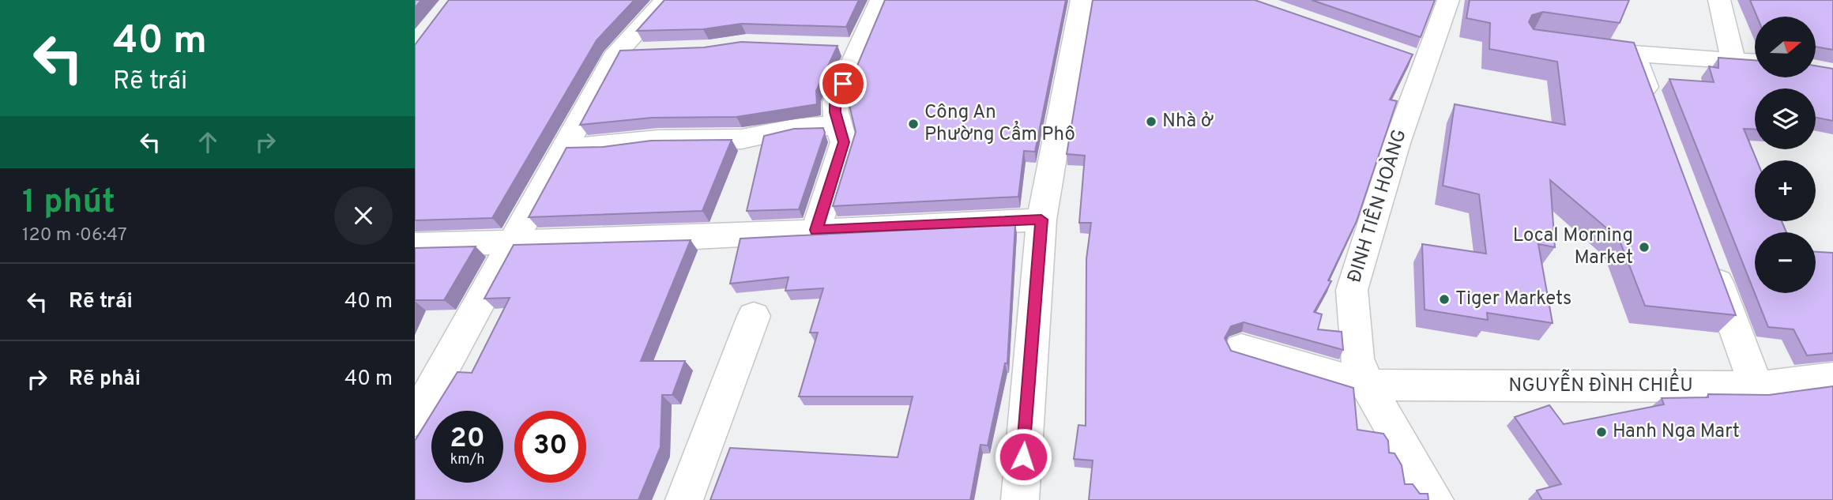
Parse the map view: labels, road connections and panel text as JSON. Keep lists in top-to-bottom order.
{
  "streets": {
    "street": ["ĐINH TIÊN HOÀNG", "NGUYỄN ĐÌNH CHIỂU"]
  },
  "crossings": [
    ["ĐINH TIÊN HOÀNG", "NGUYỄN ĐÌNH CHIỂU"]
  ],
  "places": [
    "Nhà ở",
    "Công An Phường Cẩm Phô",
    "Local Morning Market",
    "Tiger Markets",
    "Hanh Nga Mart"
  ],
  "north": "right",
  "page": {
    "turn": ["40 m", "Rẽ trái"],
    "map_buttons": ["+", "−"],
    "heading": ["1 phút", "120 m · 06:47"],
    "list": [
      {
        "name": "Rẽ trái",
        "value": "40 m"
      },
      {
        "name": "Rẽ phải",
        "value": "40 m"
      }
    ],
    "speed": "20 km/h",
    "limit": "30"
  }
}
